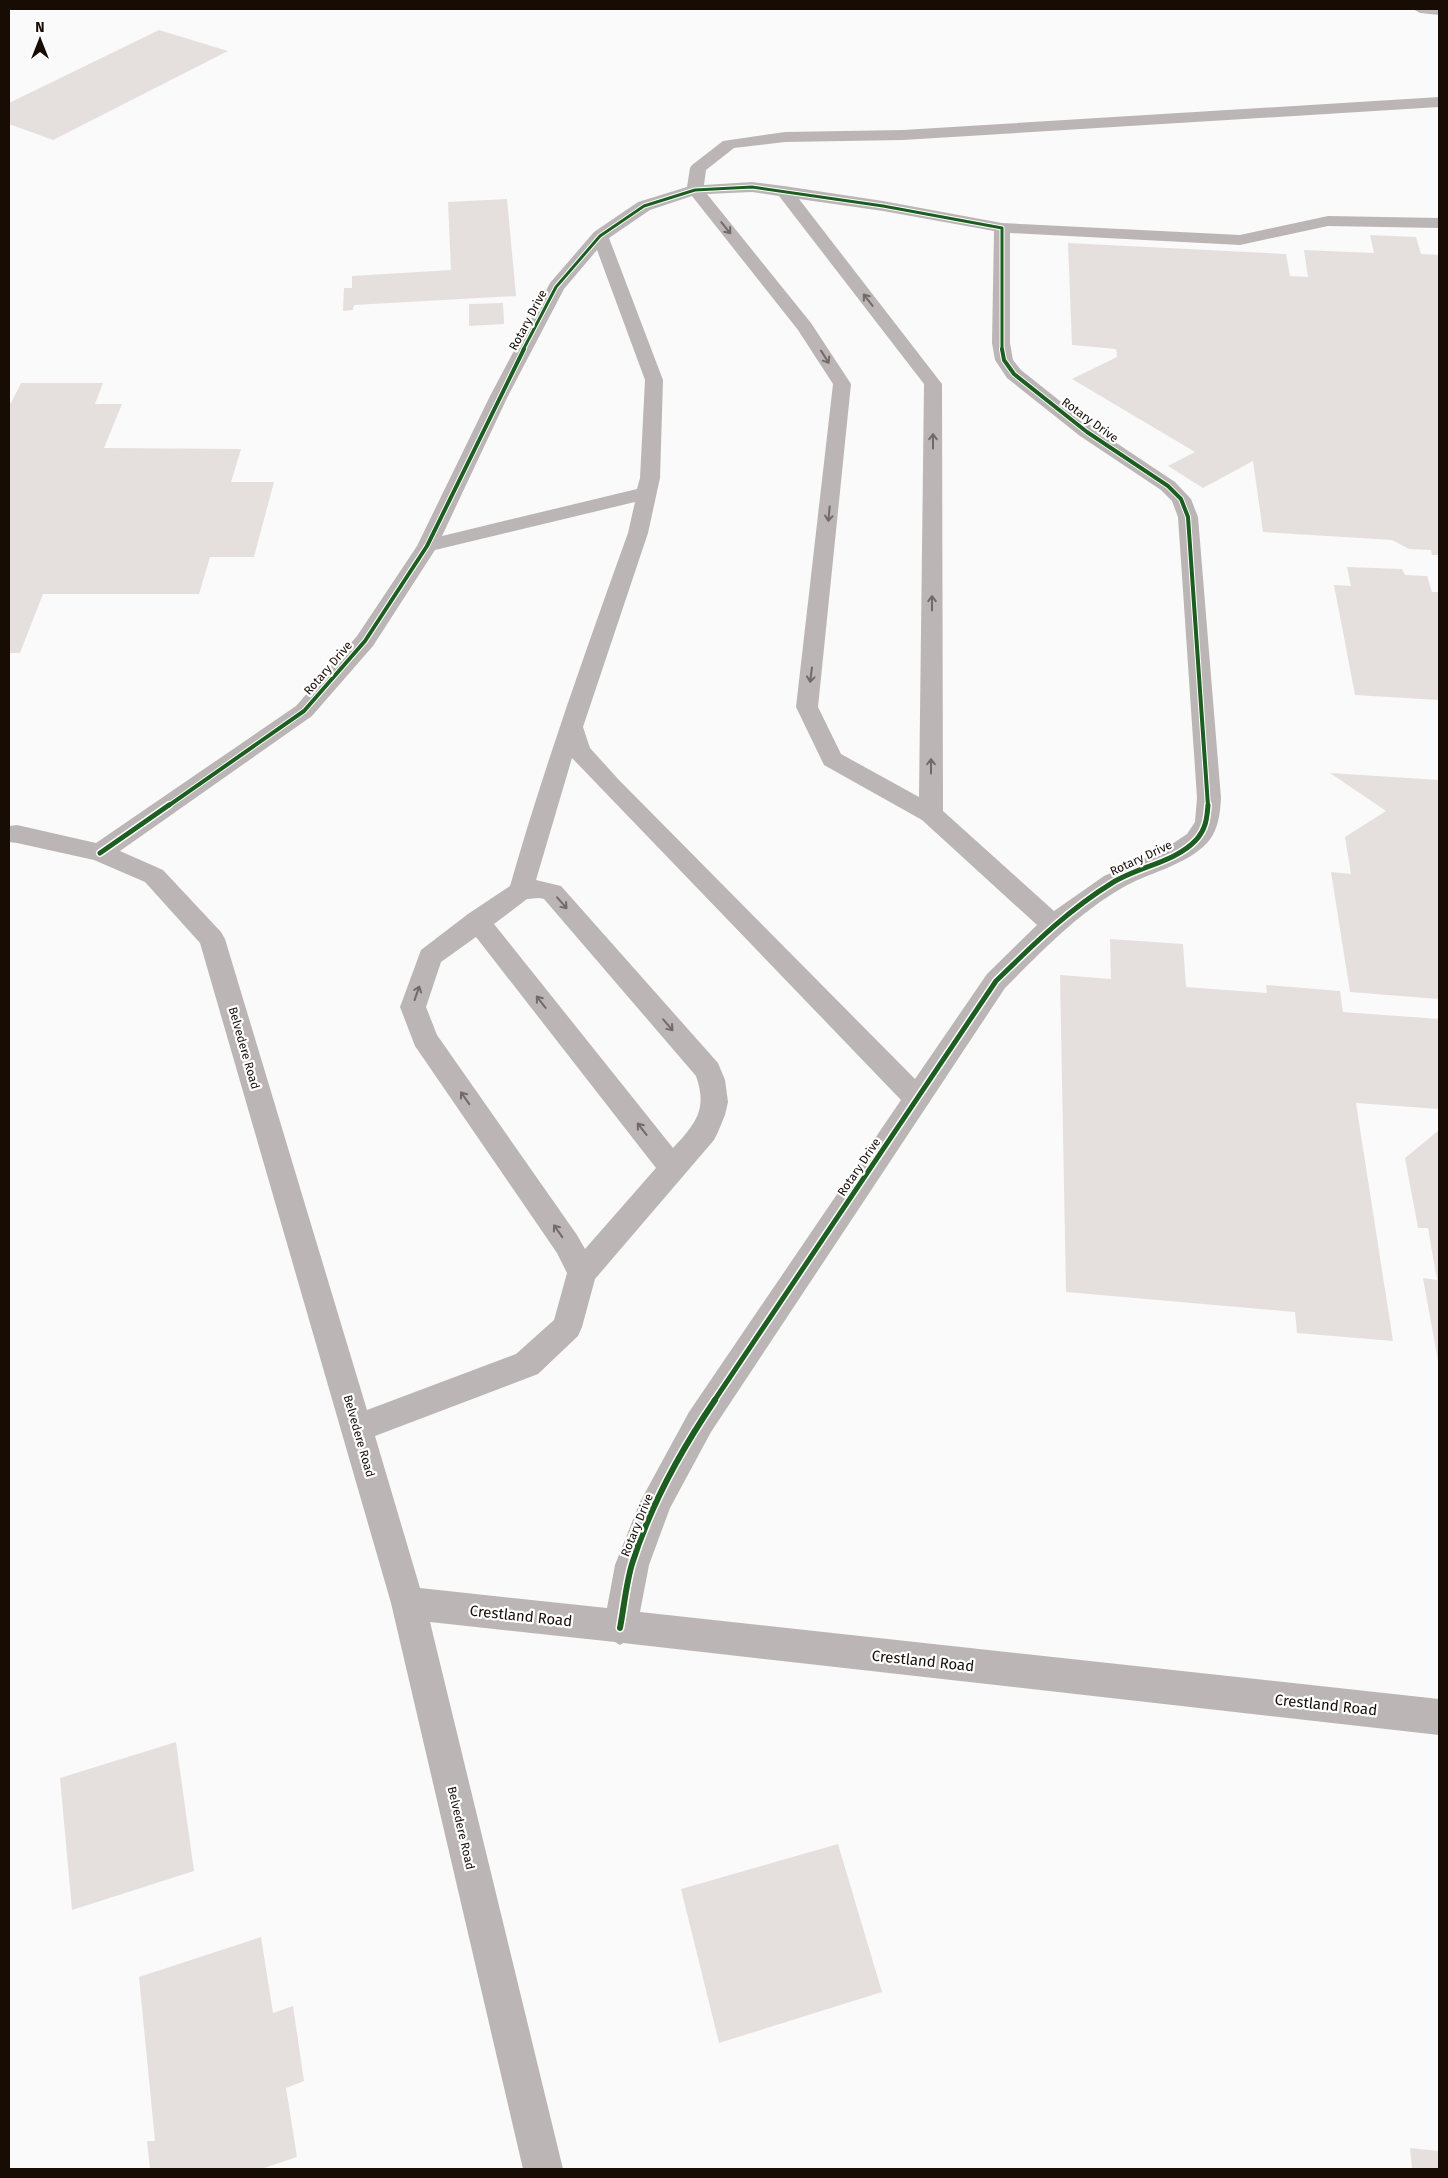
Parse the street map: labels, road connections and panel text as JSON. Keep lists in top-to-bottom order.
{
  "streets": {
    "street": ["Rotary Drive", "Belvedere Road", "Crestland Road"]
  },
  "crossings": [
    ["Rotary Drive", "Belvedere Road"],
    ["Rotary Drive", "Crestland Road"],
    ["Belvedere Road", "Crestland Road"]
  ],
  "north": "top"
}
